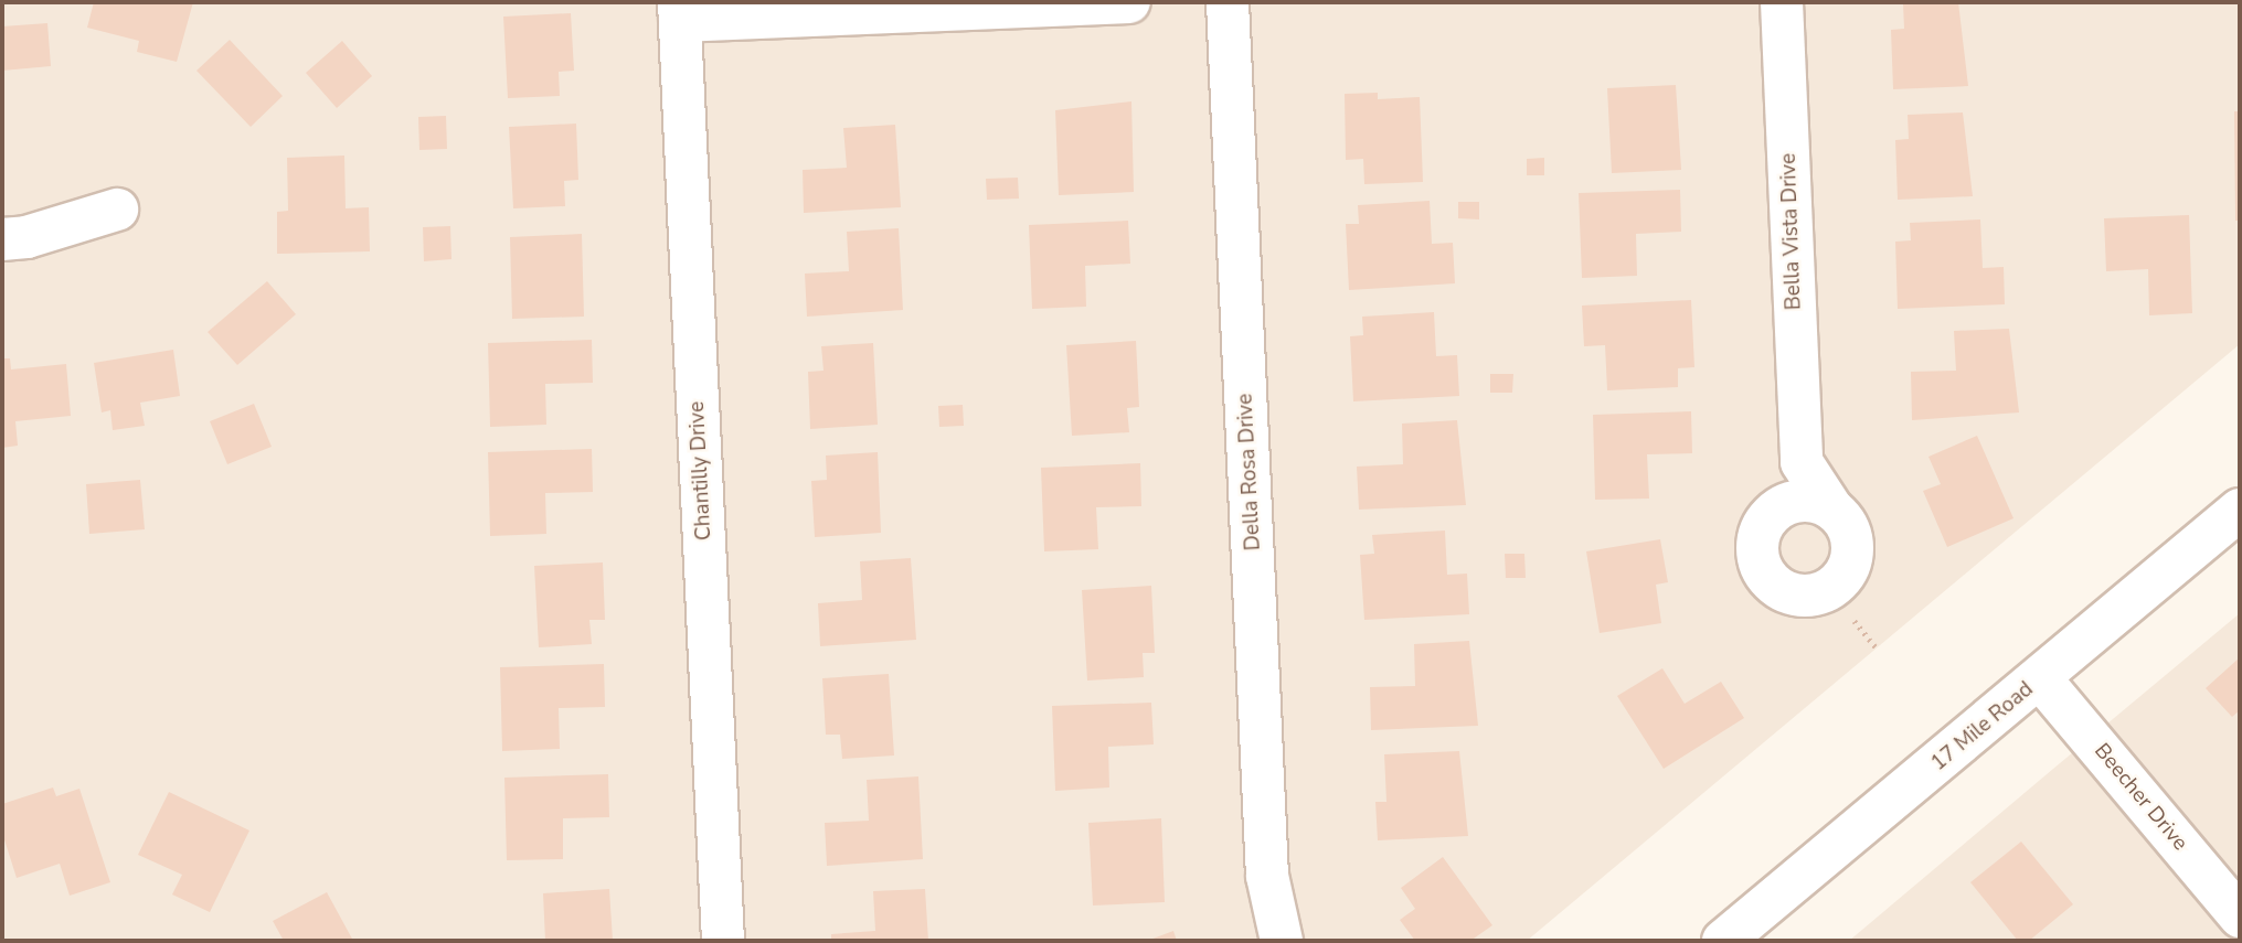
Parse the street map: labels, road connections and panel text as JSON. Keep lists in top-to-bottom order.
{
  "streets": {
    "street": [
      "Bella Vista Drive",
      "Chantilly Drive",
      "Della Rosa Drive",
      "17 Mile Road",
      "Beecher Drive"
    ]
  },
  "crossings": [
    ["17 Mile Road", "Beecher Drive"]
  ]
}
